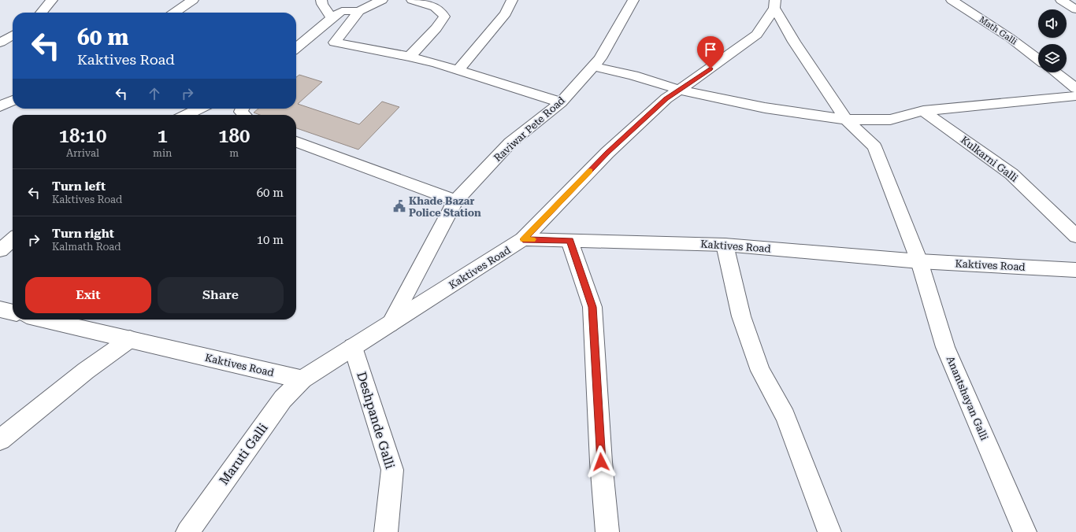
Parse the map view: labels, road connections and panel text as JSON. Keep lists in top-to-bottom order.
{
  "streets": {
    "street": [
      "Math Galli",
      "Raviwar Pete Road",
      "Kulkarni Galli",
      "Kaktives Road",
      "Anantshayan Galli",
      "Deshpande Galli",
      "Maruti Galli"
    ]
  },
  "crossings": [
    ["Raviwar Pete Road", "Kaktives Road"],
    ["Kaktives Road", "Anantshayan Galli"],
    ["Kaktives Road", "Deshpande Galli"],
    ["Kaktives Road", "Maruti Galli"]
  ],
  "places": {
    "public building": ["Khade Bazar Police Station"]
  },
  "page": {
    "turn": ["60 m", "Kaktives Road"],
    "eta": [
      "18:10",
      "Arrival",
      "1",
      "min",
      "180",
      "m"
    ],
    "list": [
      {
        "name": "Turn left",
        "note": "Kaktives Road",
        "value": "60 m"
      },
      {
        "name": "Turn right",
        "note": "Kalmath Road",
        "value": "10 m"
      }
    ],
    "buttons": ["Exit", "Share"]
  }
}
